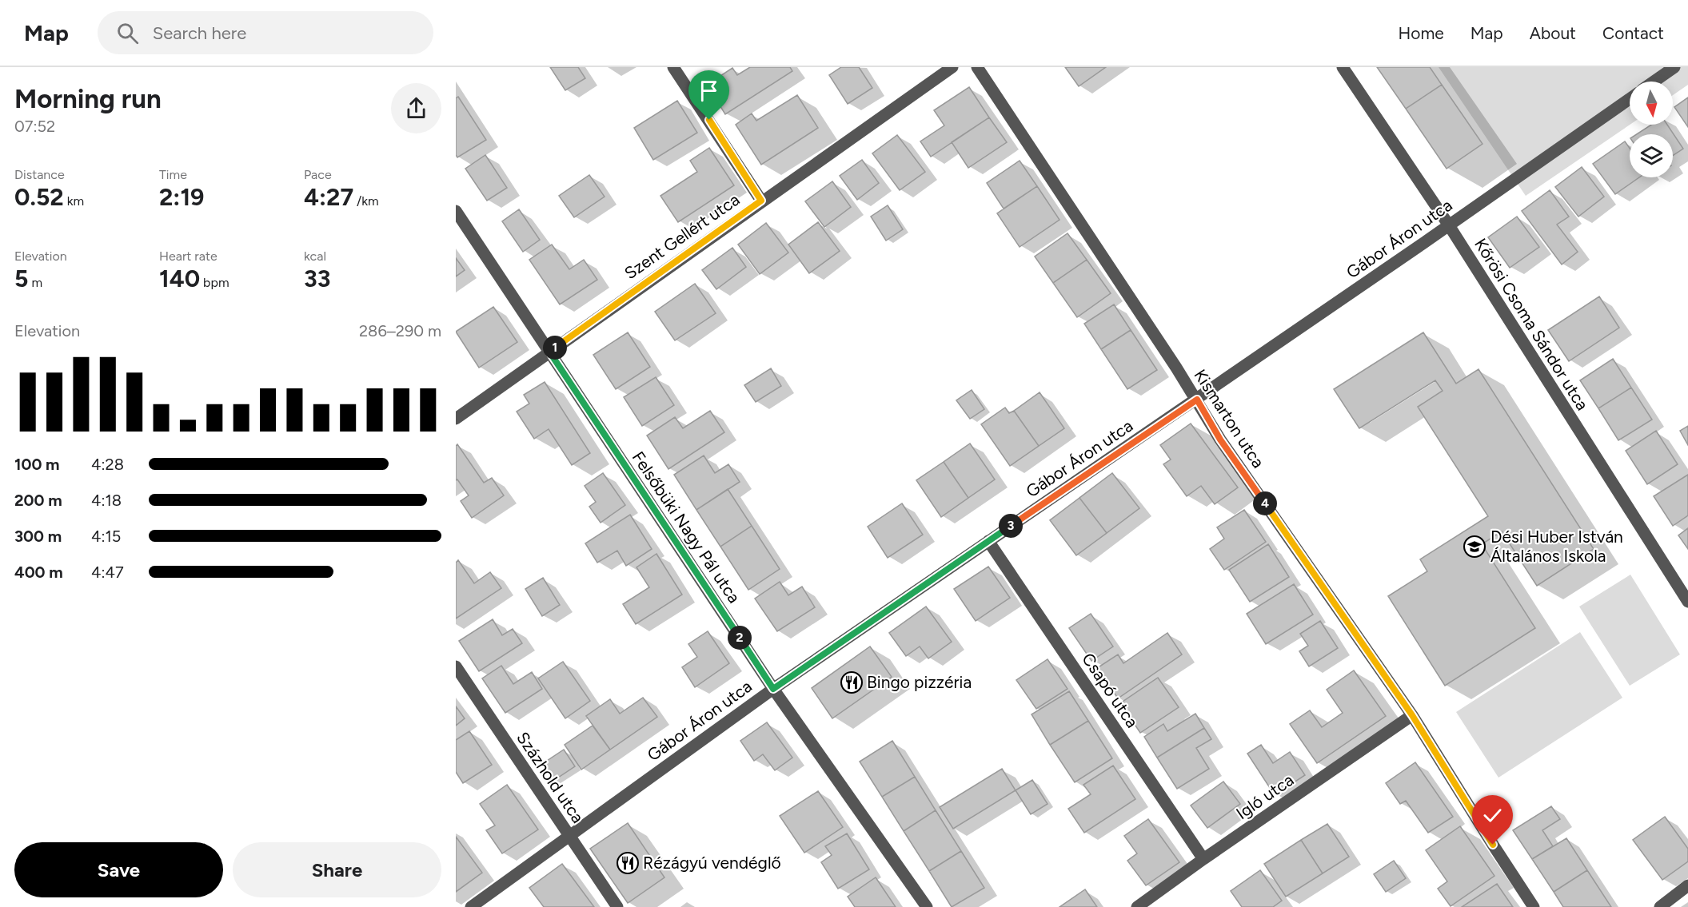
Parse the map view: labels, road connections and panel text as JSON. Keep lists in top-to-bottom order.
{
  "streets": {
    "street": [
      "Szent Gellért utca",
      "Gábor Áron utca",
      "Kőrösi Csoma Sándor utca",
      "Kismarton utca",
      "Felsőbüki Nagy Pál utca",
      "Csapó utca",
      "Százhold utca",
      "Igló utca"
    ]
  },
  "crossings": [
    ["Szent Gellért utca", "Felsőbüki Nagy Pál utca"],
    ["Gábor Áron utca", "Kőrösi Csoma Sándor utca"],
    ["Gábor Áron utca", "Kismarton utca"],
    ["Gábor Áron utca", "Felsőbüki Nagy Pál utca"],
    ["Gábor Áron utca", "Csapó utca"],
    ["Gábor Áron utca", "Százhold utca"],
    ["Kismarton utca", "Igló utca"],
    ["Csapó utca", "Igló utca"]
  ],
  "places": {
    "school or university": ["Dési Huber István Általános Iskola"],
    "restaurant": ["Bingo pizzéria", "Rézágyú vendéglő"]
  },
  "north": "bottom",
  "page": {
    "header": "Map",
    "search": "Search here",
    "nav": [
      "Home",
      "Map",
      "About",
      "Contact"
    ],
    "heading": ["Morning run", "07:52"],
    "stats": [
      ["Distance", "0.52 km"],
      ["Time", "2:19"],
      ["Pace", "4:27 /km"],
      ["Elevation", "5 m"],
      ["Heart rate", "140 bpm"],
      ["kcal", "33"]
    ],
    "chart": ["Elevation", "286–290 m"],
    "pins": [
      "1",
      "4",
      "3",
      "2"
    ],
    "list": [
      {
        "name": "100 m",
        "note": "4:28"
      },
      {
        "name": "200 m",
        "note": "4:18"
      },
      {
        "name": "300 m",
        "note": "4:15"
      },
      {
        "name": "400 m",
        "note": "4:47"
      }
    ],
    "buttons": ["Save", "Share"]
  }
}
